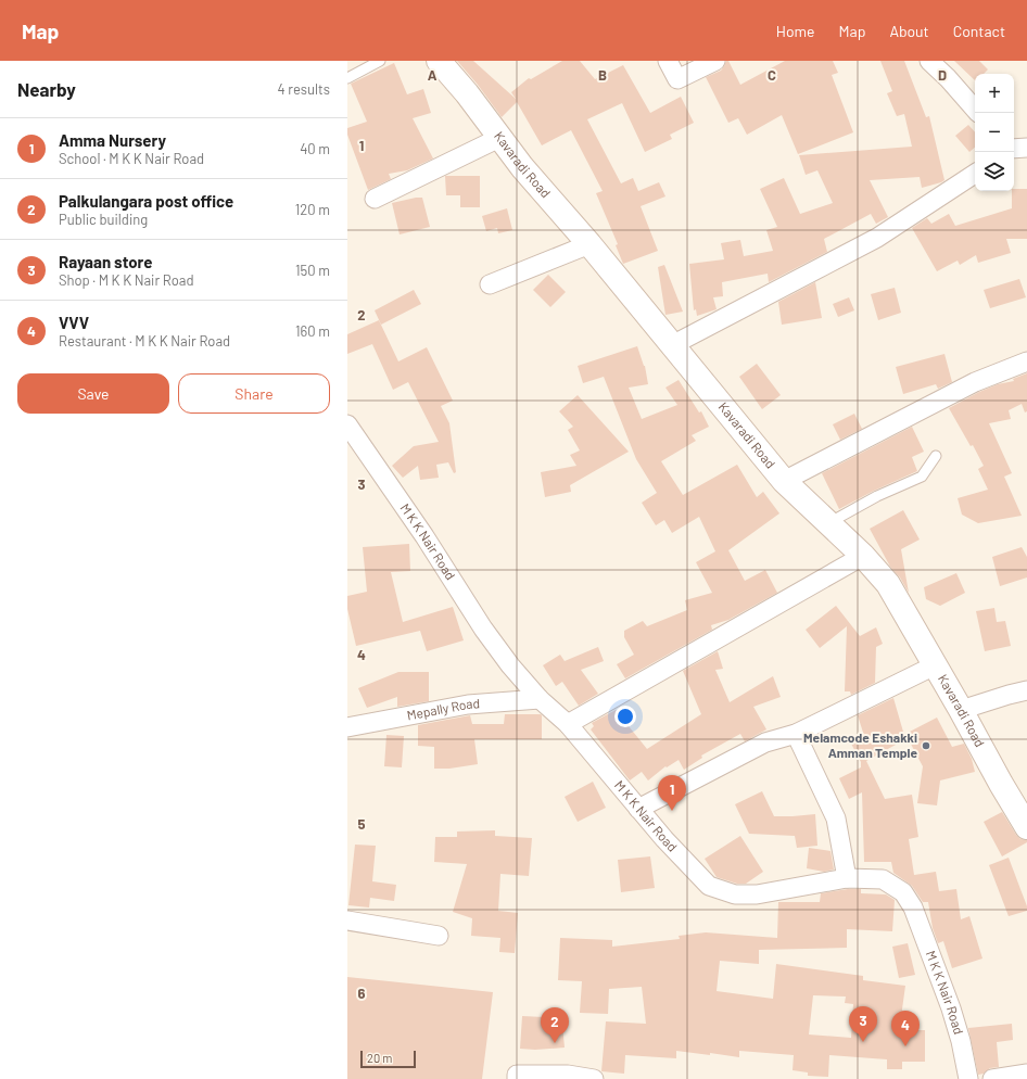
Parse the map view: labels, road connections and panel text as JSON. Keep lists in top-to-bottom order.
{
  "streets": {
    "main road": ["Kavaradi Road"],
    "street": ["M K K Nair Road", "Mepally Road"]
  },
  "crossings": [
    ["M K K Nair Road", "Mepally Road"]
  ],
  "places": ["Melamcode Eshakki Amman Temple"],
  "scale_bar": "20 m",
  "page": {
    "header": "Map",
    "nav": [
      "Home",
      "Map",
      "About",
      "Contact"
    ],
    "heading": ["Nearby", "4 results"],
    "map_buttons": ["+", "−"],
    "list": [
      {
        "mark": "1",
        "name": "Amma Nursery",
        "note": "School · M K K Nair Road",
        "value": "40 m"
      },
      {
        "mark": "2",
        "name": "Palkulangara post office",
        "note": "Public building",
        "value": "120 m"
      },
      {
        "mark": "3",
        "name": "Rayaan store",
        "note": "Shop · M K K Nair Road",
        "value": "150 m"
      },
      {
        "mark": "4",
        "name": "VVV",
        "note": "Restaurant · M K K Nair Road",
        "value": "160 m"
      }
    ],
    "buttons": ["Save", "Share"],
    "pins": [
      "1",
      "3",
      "2",
      "4"
    ],
    "scale": "20 m"
  },
  "grid": {
    "columns": [
      "A",
      "B",
      "C",
      "D"
    ],
    "rows": [
      "1",
      "2",
      "3",
      "4",
      "5",
      "6"
    ]
  }
}
